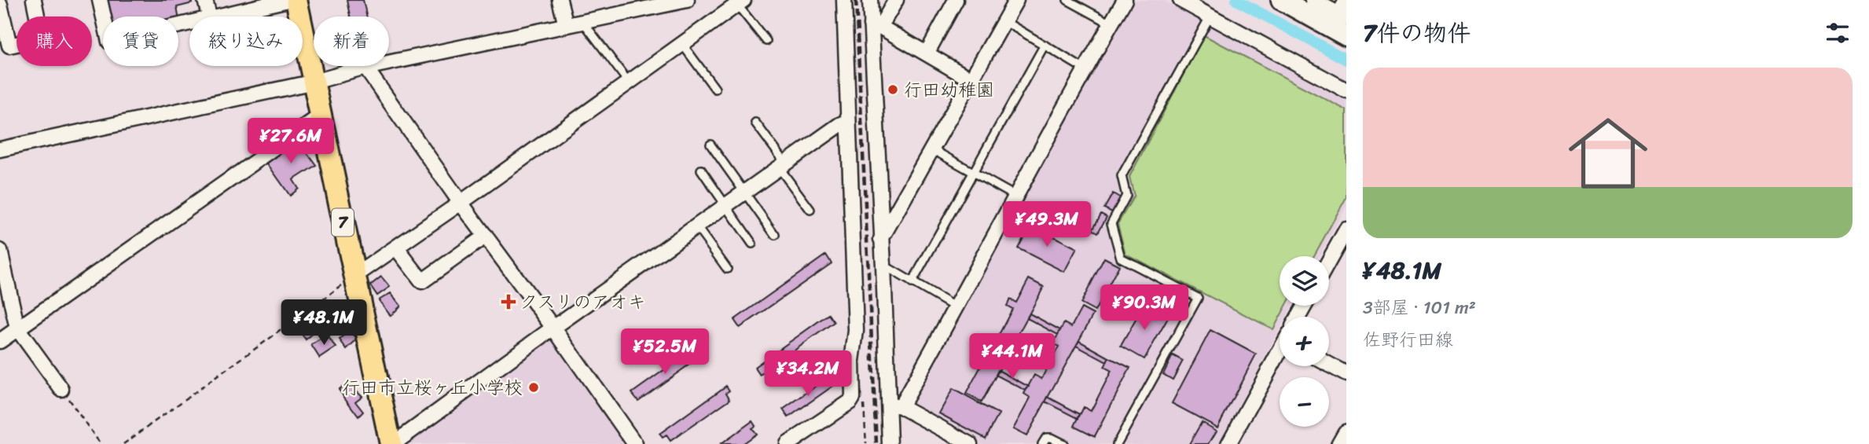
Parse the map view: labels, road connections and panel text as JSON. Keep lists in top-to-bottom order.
{
  "streets": {
    "main road": ["7"]
  },
  "places": {
    "other": ["行田幼稚園", "行田市立桜ヶ丘小学校"],
    "health": ["クスリのアオキ"]
  },
  "page": {
    "heading": "7件の物件",
    "chip": [
      "購入",
      "賃貸",
      "絞り込み",
      "新着"
    ],
    "list": [
      {
        "name": "¥48.1M",
        "note": "3部屋 · 101 m² · 佐野行田線"
      }
    ],
    "price": [
      "¥27.6M",
      "¥49.3M",
      "¥90.3M",
      "¥48.1M",
      "¥52.5M",
      "¥44.1M",
      "¥34.2M"
    ],
    "map_buttons": ["+", "−"]
  }
}
